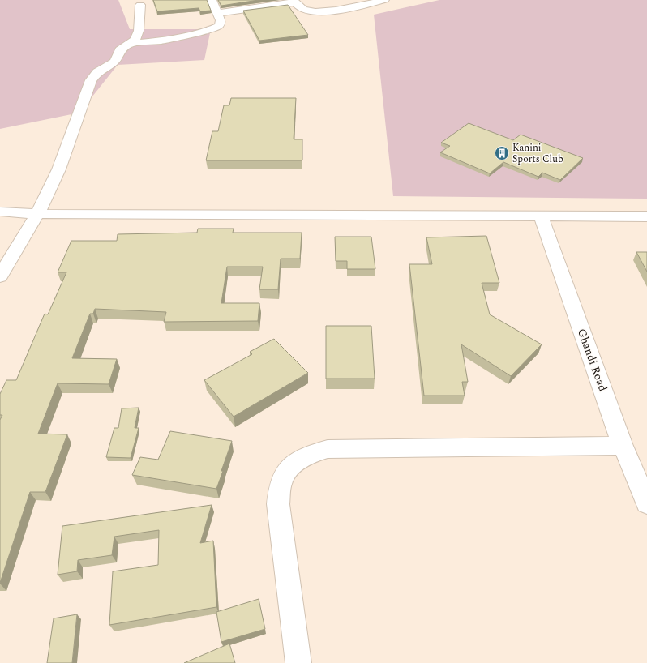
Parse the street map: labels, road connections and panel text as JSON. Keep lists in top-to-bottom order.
{
  "streets": {
    "street": ["Ghandi Road"]
  },
  "places": {
    "building": ["Kanini Sports Club"]
  }
}
